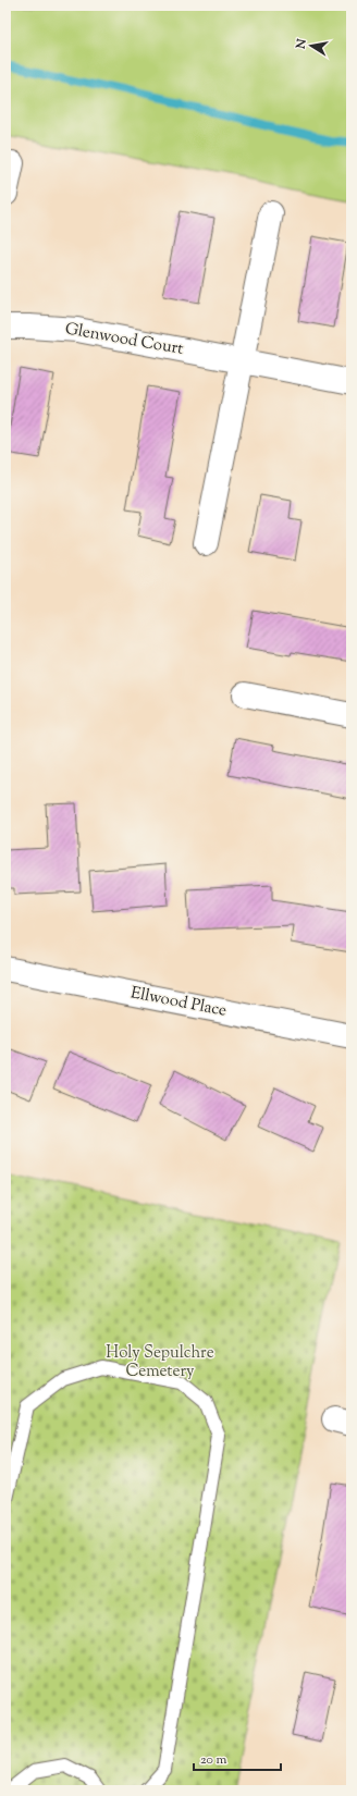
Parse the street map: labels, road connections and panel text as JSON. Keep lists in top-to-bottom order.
{
  "streets": {
    "street": ["Glenwood Court", "Ellwood Place"]
  },
  "parks": ["Holy Sepulchre Cemetery"],
  "scale_bar": "20 m",
  "north": "left"
}
